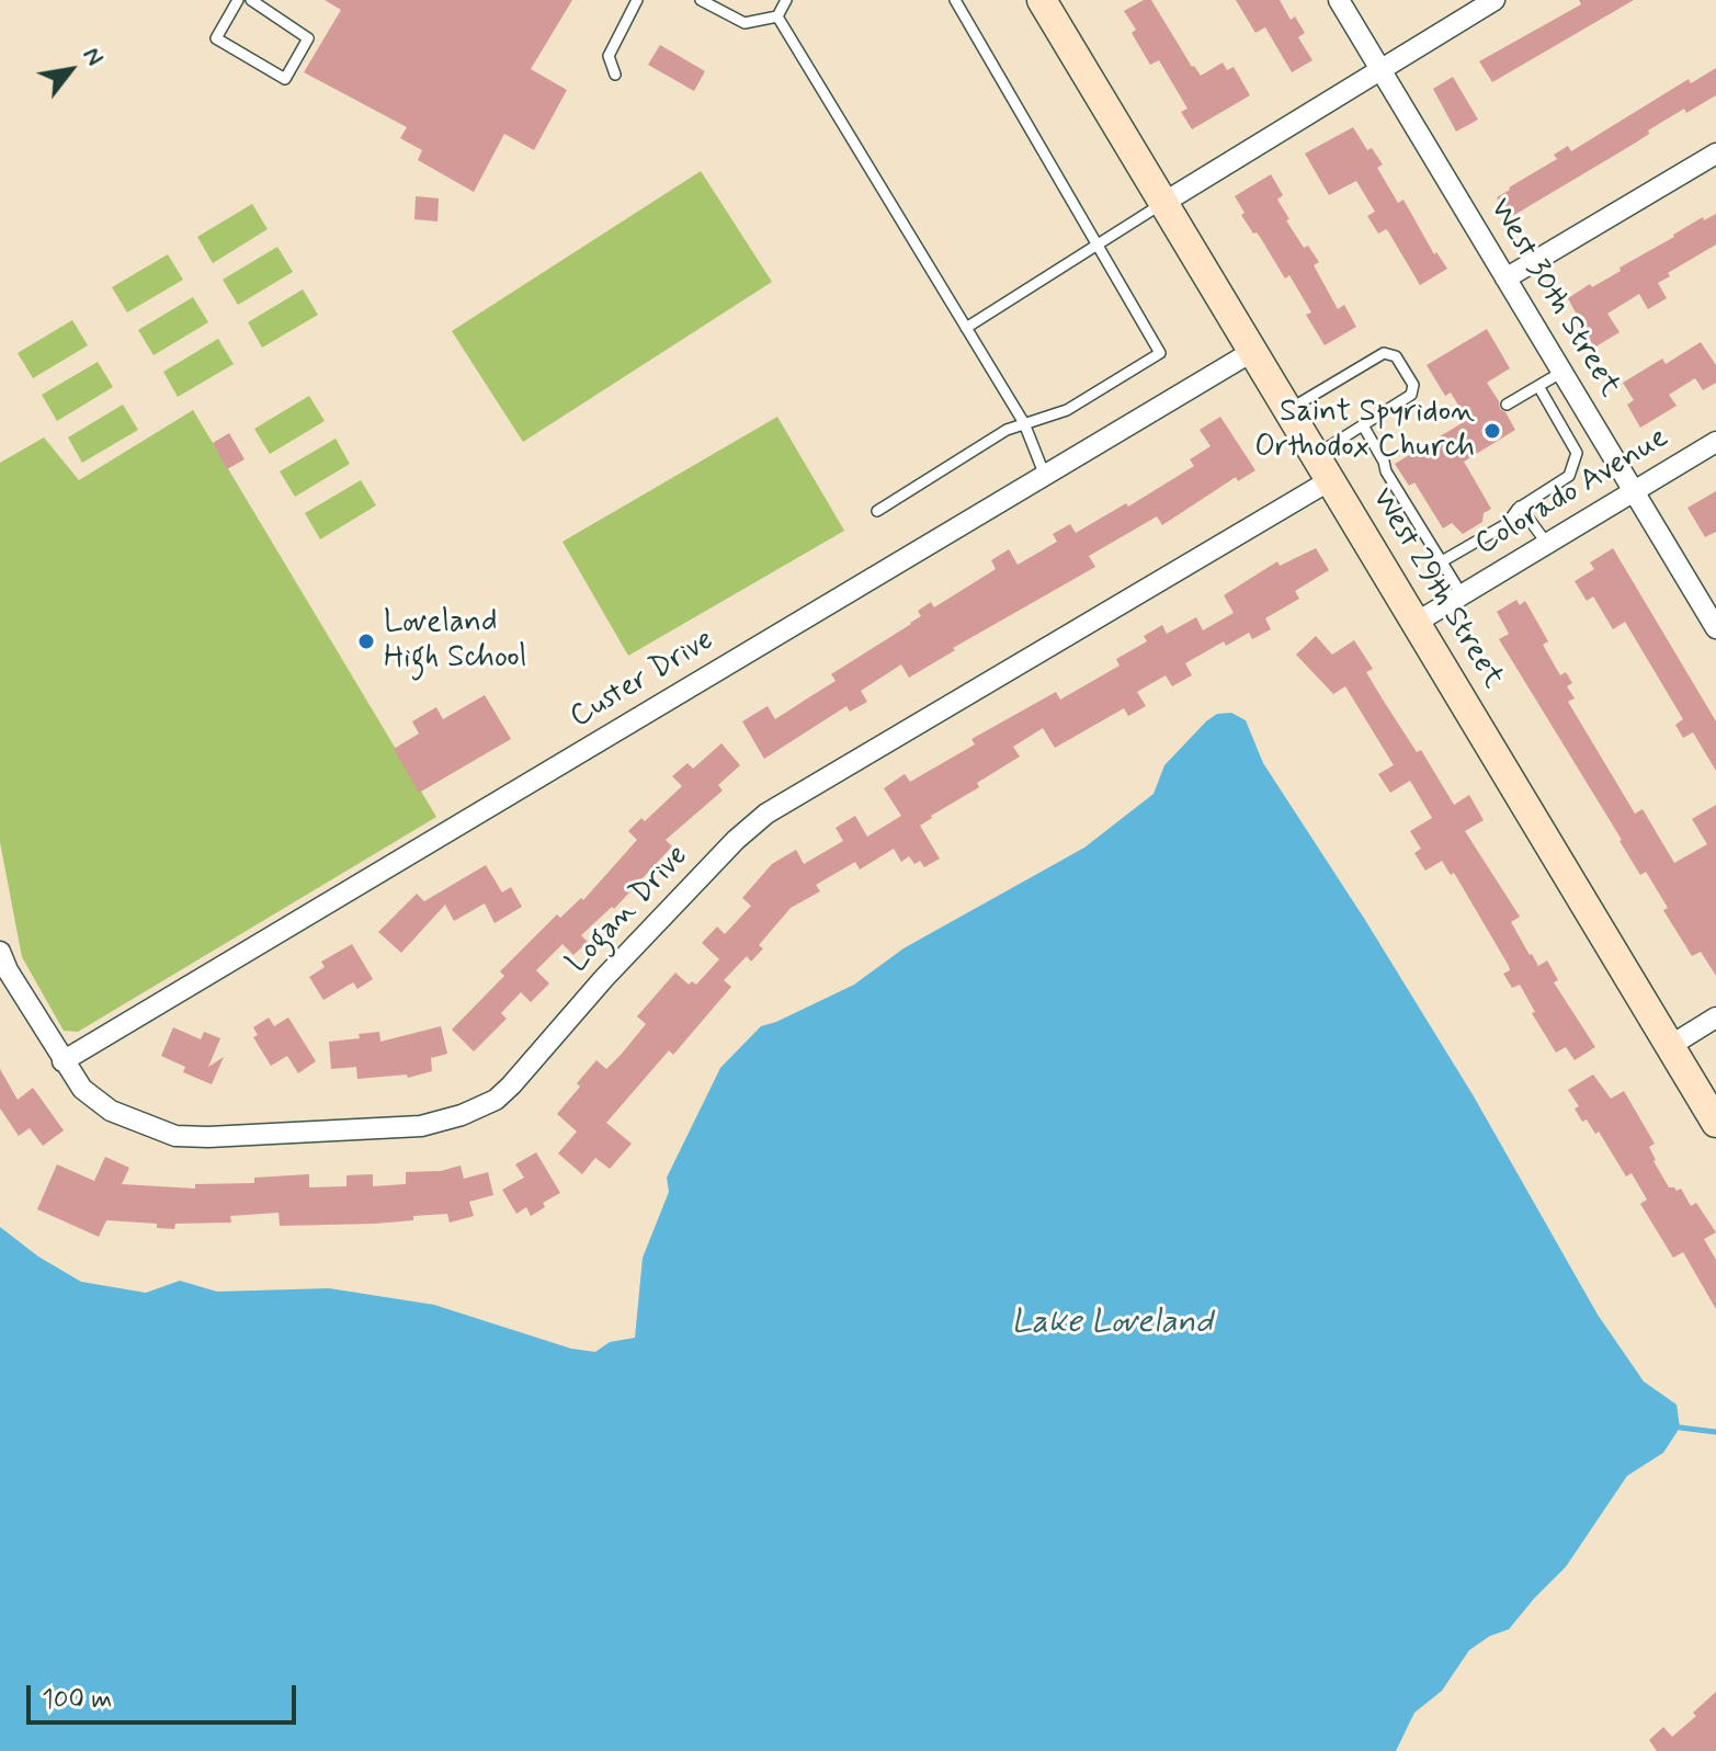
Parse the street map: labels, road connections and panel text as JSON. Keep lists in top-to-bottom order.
{
  "streets": {
    "main road": ["West 29th Street"],
    "street": [
      "West 30th Street",
      "Colorado Avenue",
      "Custer Drive",
      "Logan Drive"
    ]
  },
  "crossings": [
    ["West 30th Street", "Colorado Avenue"],
    ["Colorado Avenue", "West 29th Street"],
    ["West 29th Street", "Custer Drive"],
    ["West 29th Street", "Logan Drive"],
    ["Custer Drive", "Logan Drive"]
  ],
  "water": ["Lake Loveland"],
  "places": ["Saint Spyridon Orthodox Church", "Loveland High School"],
  "scale_bar": "100 m",
  "north": "top right"
}
